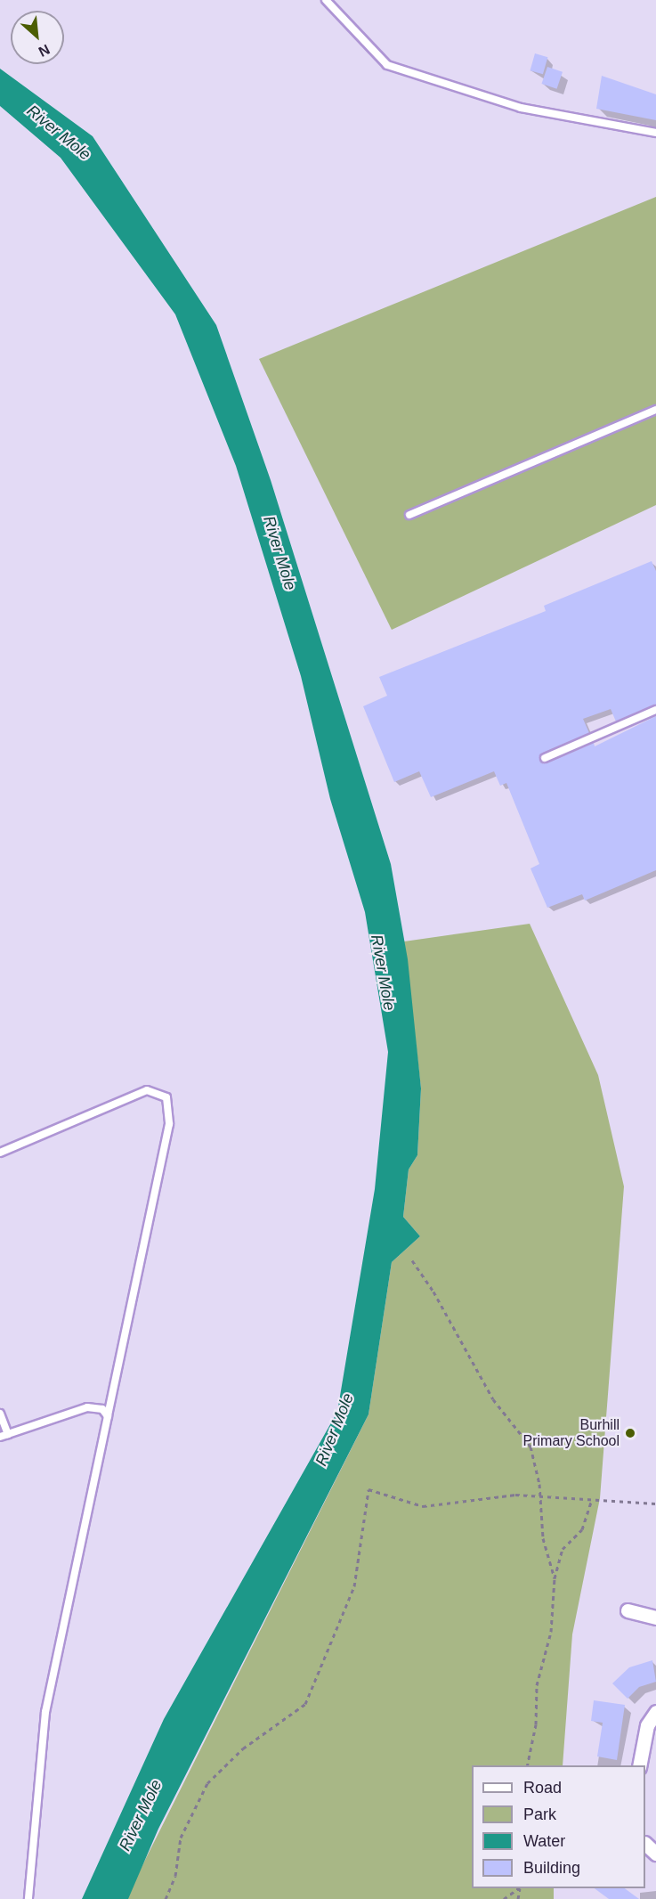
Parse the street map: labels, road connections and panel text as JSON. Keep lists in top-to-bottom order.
{
  "water": ["River Mole"],
  "places": ["Burhill Primary School"],
  "legend": [
    "Road",
    "Park",
    "Water",
    "Building"
  ],
  "north": "bottom right"
}
